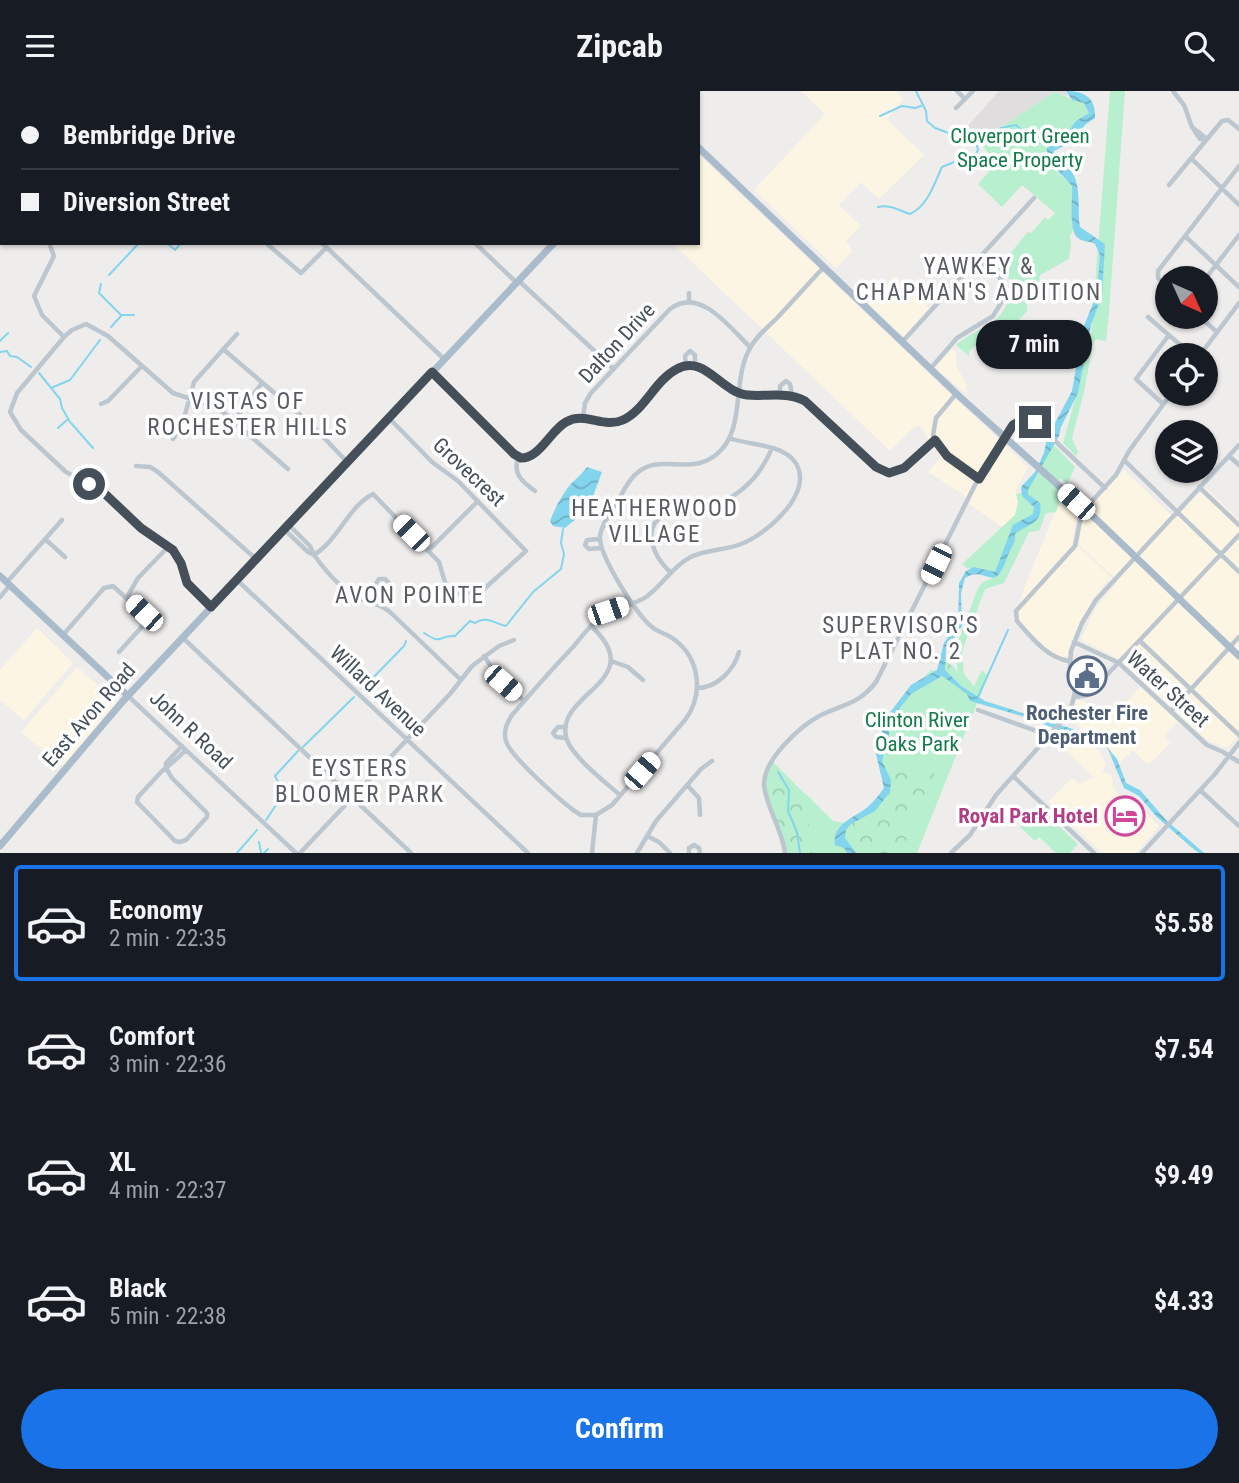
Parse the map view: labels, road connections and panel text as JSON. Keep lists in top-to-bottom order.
{
  "streets": {
    "main road": ["East Avon Road", "John R Road"],
    "street": [
      "Dalton Drive",
      "Grovecrest",
      "Water Street",
      "Willard Avenue"
    ]
  },
  "crossings": [
    ["Grovecrest", "East Avon Road"],
    ["Willard Avenue", "East Avon Road"],
    ["East Avon Road", "John R Road"]
  ],
  "districts": [
    "YAWKEY & CHAPMAN'S ADDITION",
    "VISTAS OF ROCHESTER HILLS",
    "HEATHERWOOD VILLAGE",
    "AVON POINTE",
    "SUPERVISOR'S PLAT NO. 2",
    "EYSTERS BLOOMER PARK"
  ],
  "parks": ["Cloverport Green Space Property", "Clinton River Oaks Park"],
  "places": {
    "public building": ["Rochester Fire Department"],
    "hotel": ["Royal Park Hotel"]
  },
  "north": "bottom right",
  "page": {
    "header": "Zipcab",
    "banner": ["Bembridge Drive", "Diversion Street"],
    "bubble": "7 min",
    "list": [
      {
        "name": "Economy",
        "note": "2 min · 22:35",
        "value": "$5.58"
      },
      {
        "name": "Comfort",
        "note": "3 min · 22:36",
        "value": "$7.54"
      },
      {
        "name": "XL",
        "note": "4 min · 22:37",
        "value": "$9.49"
      },
      {
        "name": "Black",
        "note": "5 min · 22:38",
        "value": "$4.33"
      }
    ],
    "buttons": "Confirm"
  }
}
